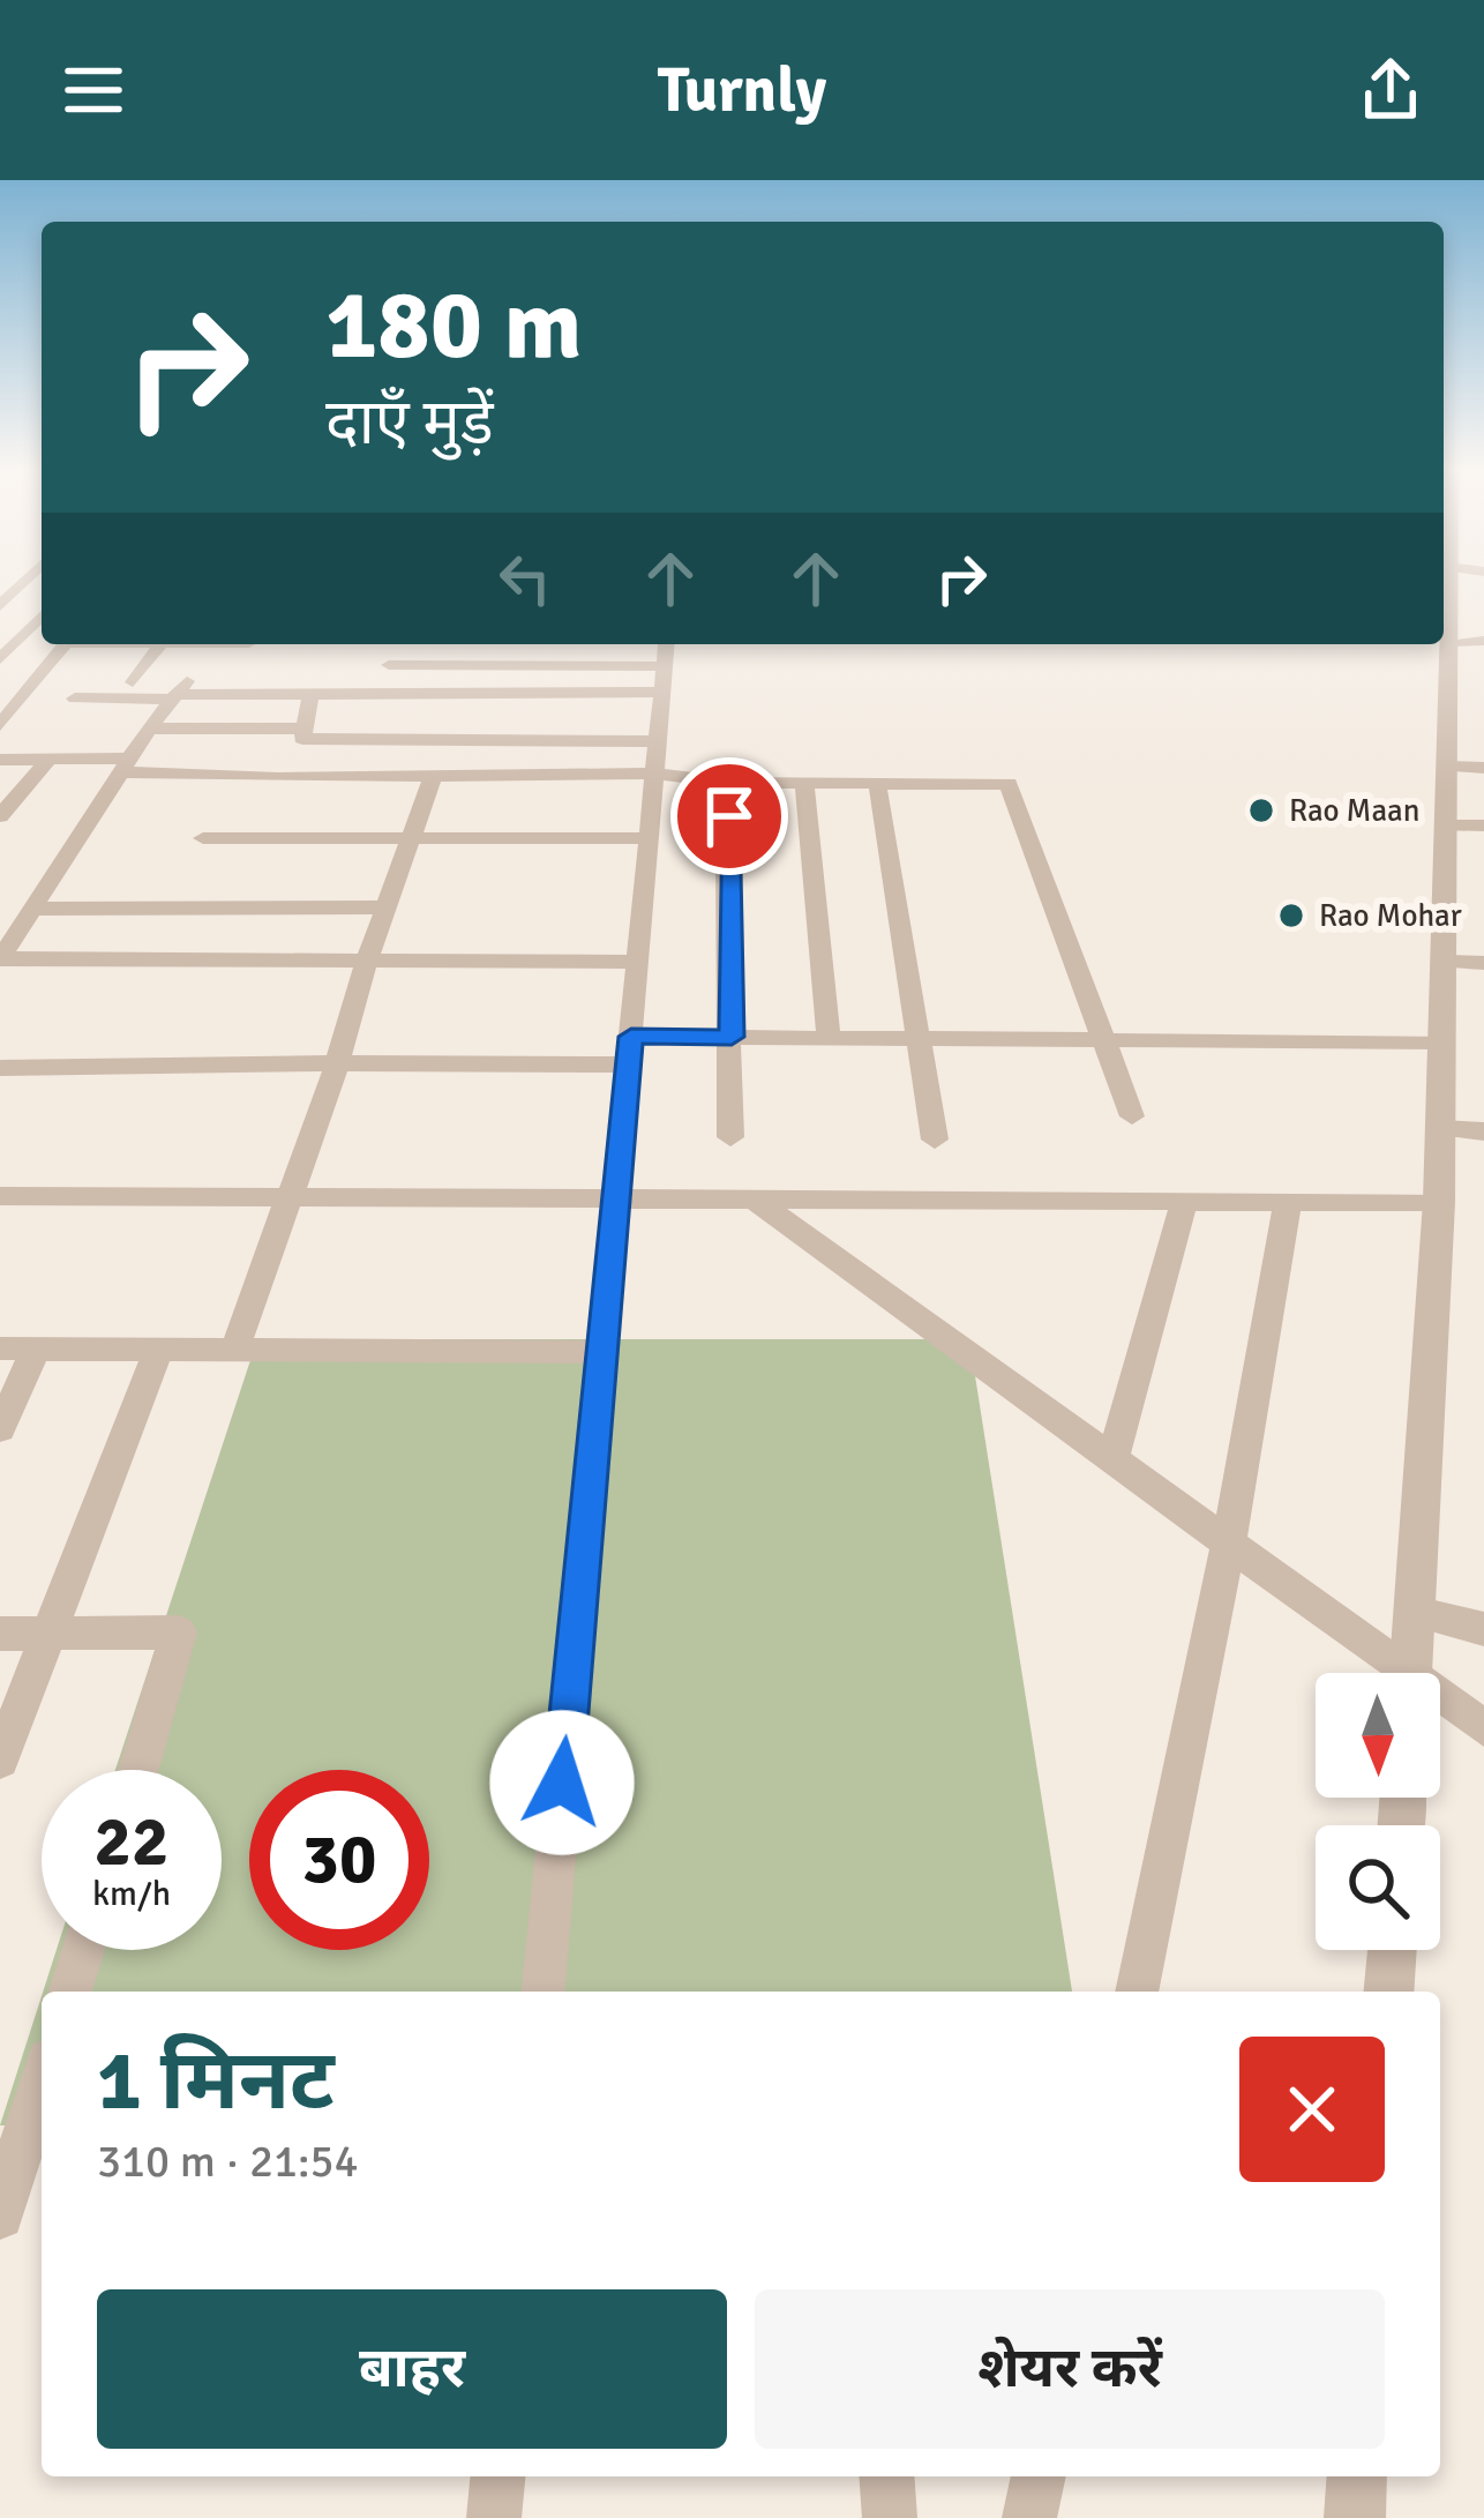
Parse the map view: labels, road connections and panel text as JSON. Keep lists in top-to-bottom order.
{
  "places": ["Rao Maan", "Rao Mohar"],
  "north": "bottom",
  "page": {
    "header": "Turnly",
    "turn": ["180 m", "दाएँ मुड़ें"],
    "speed": "22 km/h",
    "limit": "30",
    "heading": ["1 मिनट", "310 m · 21:54"],
    "buttons": ["बाहर", "शेयर करें"]
  }
}
